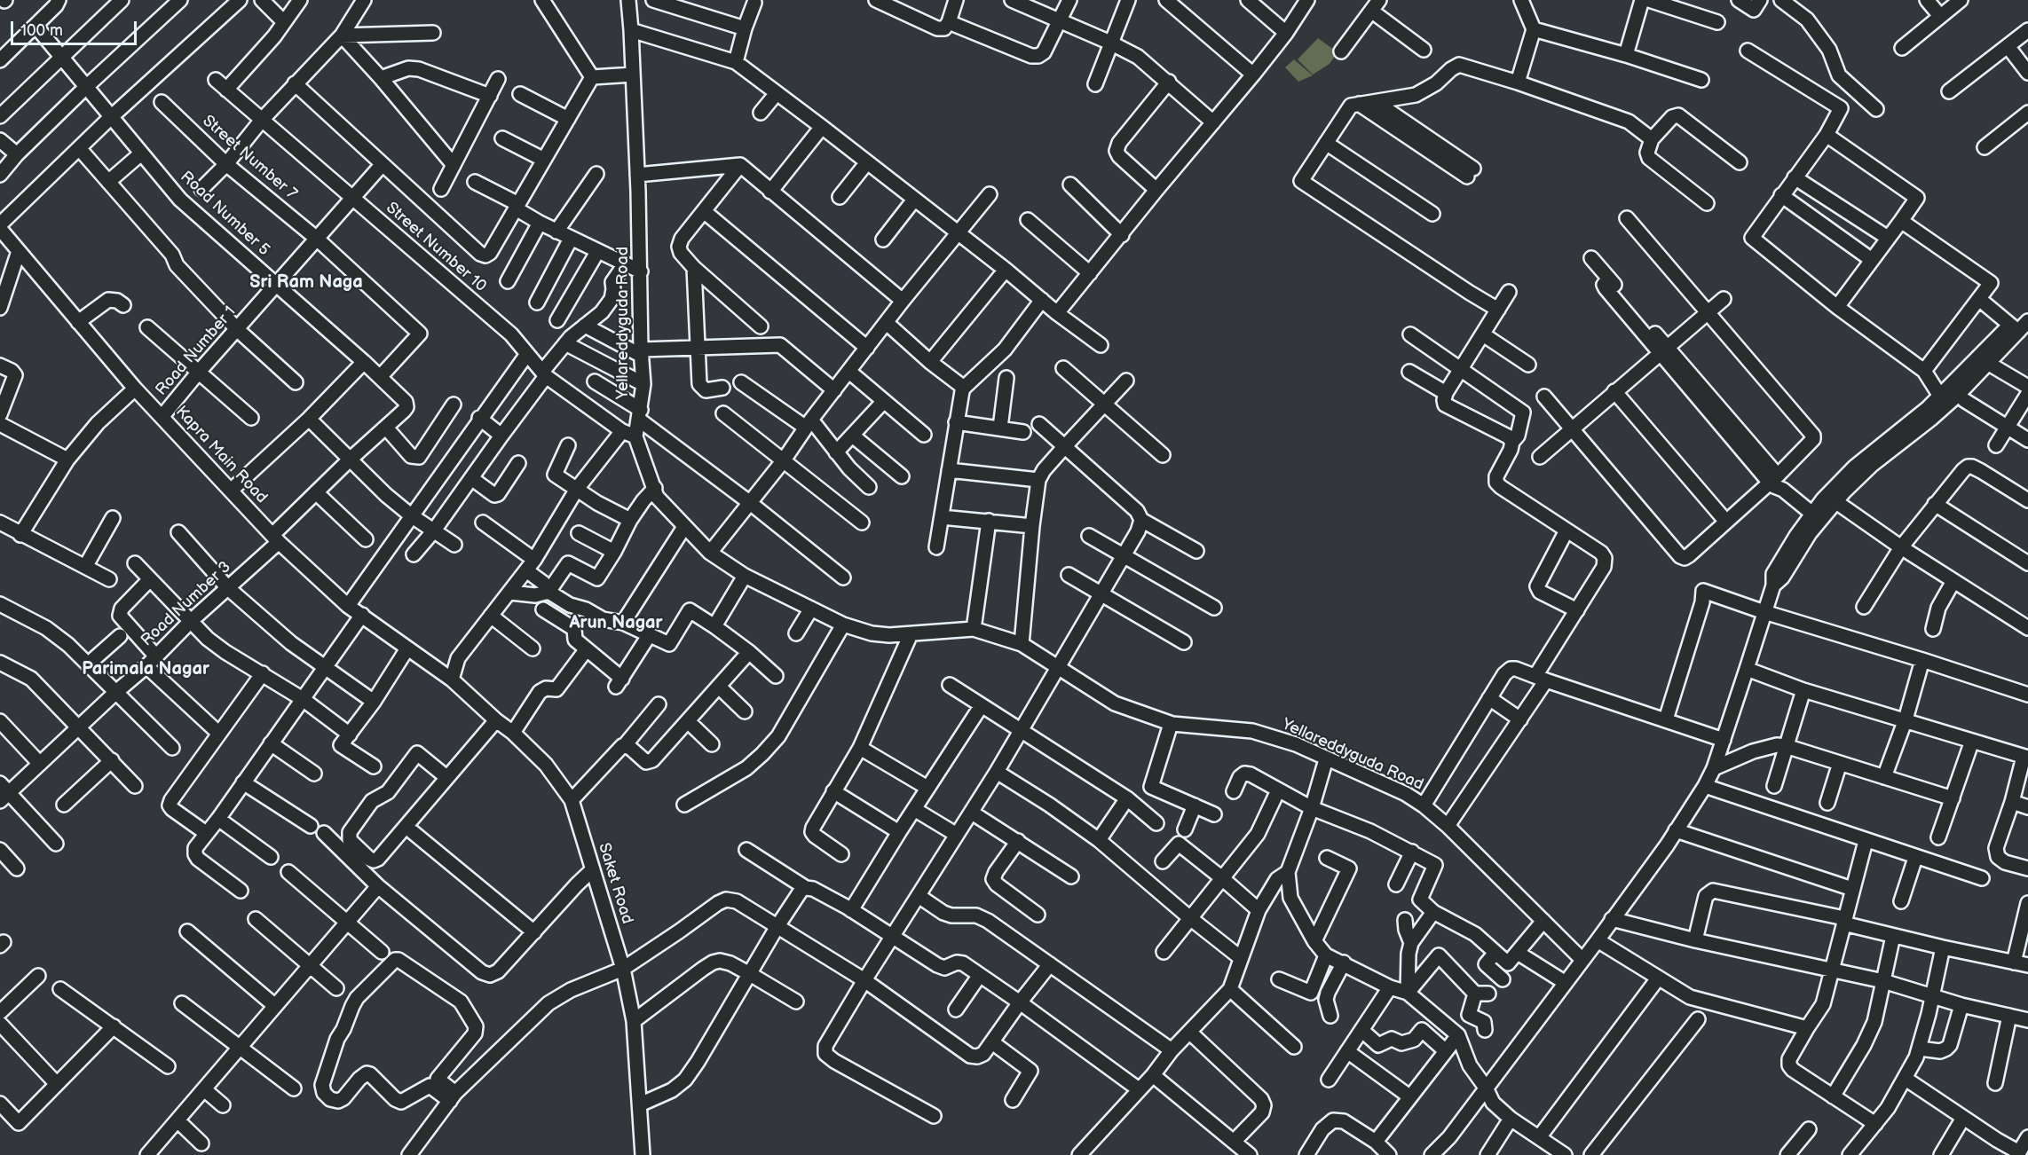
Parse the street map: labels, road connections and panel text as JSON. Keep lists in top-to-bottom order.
{
  "streets": {
    "street": [
      "Street Number 7",
      "Road Number 5",
      "Street Number 10",
      "Yellareddyguda Road",
      "Road Number 1",
      "Kapra Main Road",
      "Road Number 3",
      "Saket Road"
    ]
  },
  "crossings": [
    ["Street Number 7", "Road Number 5"],
    ["Street Number 7", "Road Number 1"],
    ["Road Number 5", "Road Number 1"],
    ["Road Number 5", "Road Number 3"],
    ["Street Number 10", "Yellareddyguda Road"],
    ["Street Number 10", "Road Number 1"],
    ["Road Number 1", "Kapra Main Road"],
    ["Kapra Main Road", "Road Number 3"],
    ["Kapra Main Road", "Saket Road"]
  ],
  "districts": ["Sri Ram Naga", "Arun Nagar", "Parimala Nagar"],
  "scale_bar": "100 m"
}
